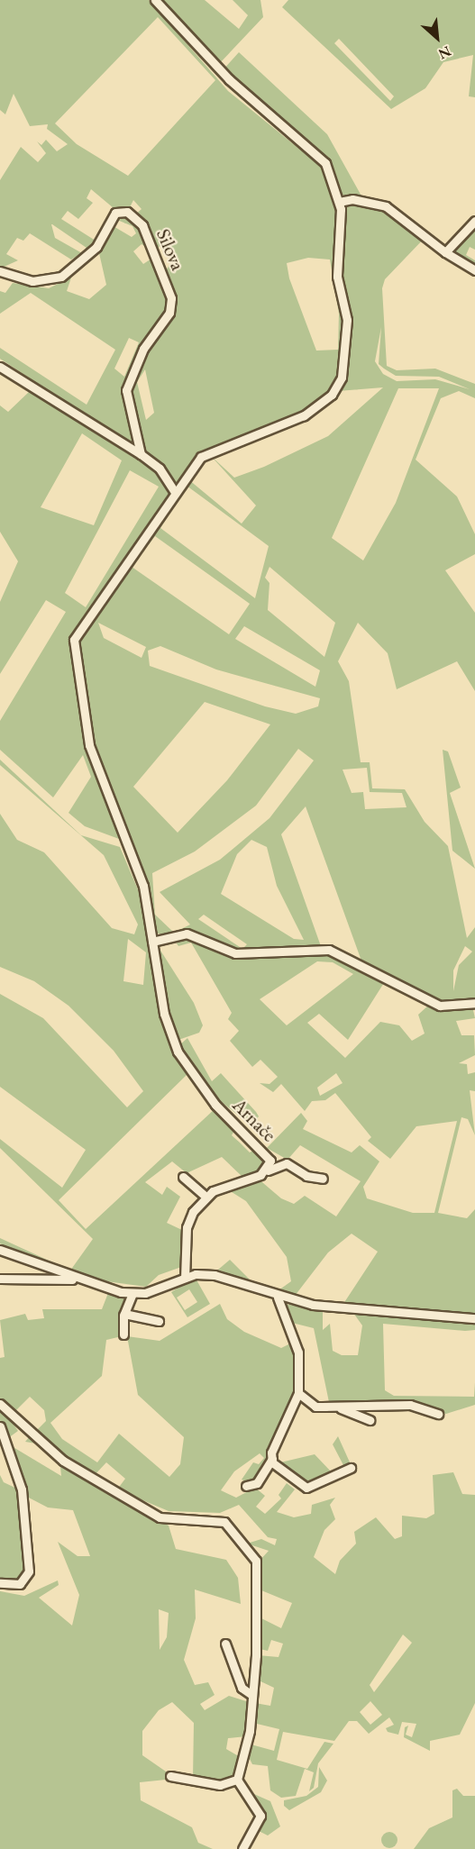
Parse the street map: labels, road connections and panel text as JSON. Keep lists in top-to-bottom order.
{
  "streets": {
    "street": ["Silova", "Arnače"]
  },
  "north": "bottom right"
}
